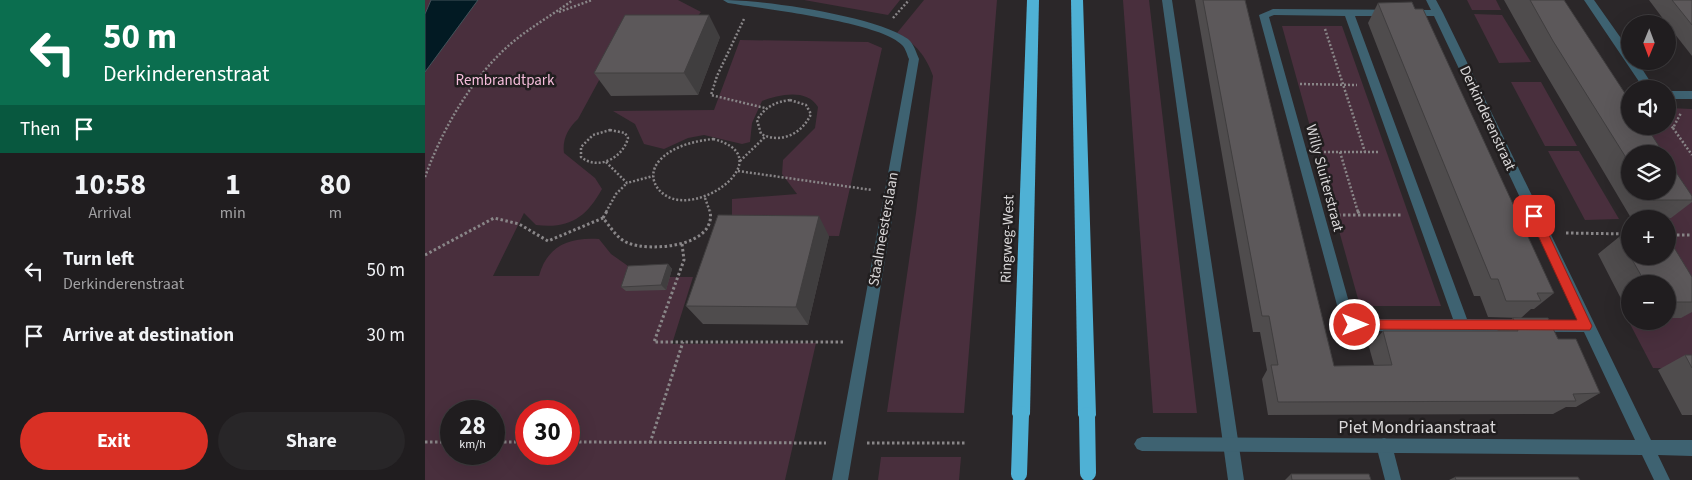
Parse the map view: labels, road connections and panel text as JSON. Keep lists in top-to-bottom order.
{
  "streets": {
    "highway": ["Ringweg-West"],
    "street": [
      "Derkinderenstraat",
      "Willy Sluiterstraat",
      "Staalmeesterslaan",
      "Piet Mondriaanstraat"
    ]
  },
  "crossings": [
    ["Derkinderenstraat", "Willy Sluiterstraat"],
    ["Derkinderenstraat", "Piet Mondriaanstraat"]
  ],
  "parks": ["Rembrandtpark"],
  "north": "bottom",
  "page": {
    "turn": ["50 m", "Derkinderenstraat"],
    "map_buttons": ["+", "−"],
    "then": "Then",
    "eta": [
      "10:58",
      "Arrival",
      "1",
      "min",
      "80",
      "m"
    ],
    "list": [
      {
        "name": "Turn left",
        "note": "Derkinderenstraat",
        "value": "50 m"
      },
      {
        "name": "Arrive at destination",
        "value": "30 m"
      }
    ],
    "speed": "28 km/h",
    "limit": "30",
    "buttons": ["Exit", "Share"]
  }
}
